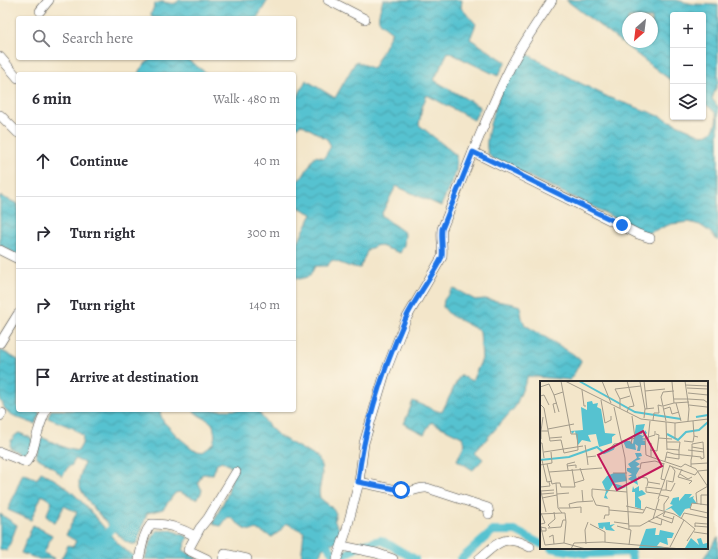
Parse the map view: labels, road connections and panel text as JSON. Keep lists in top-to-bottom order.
{
  "north": "bottom left",
  "page": {
    "map_buttons": ["+", "−"],
    "search": "Search here",
    "heading": ["6 min", "Walk · 480 m"],
    "list": [
      ["Continue", "40 m"],
      ["Turn right", "300 m"],
      ["Turn right", "140 m"],
      "Arrive at destination"
    ]
  }
}
